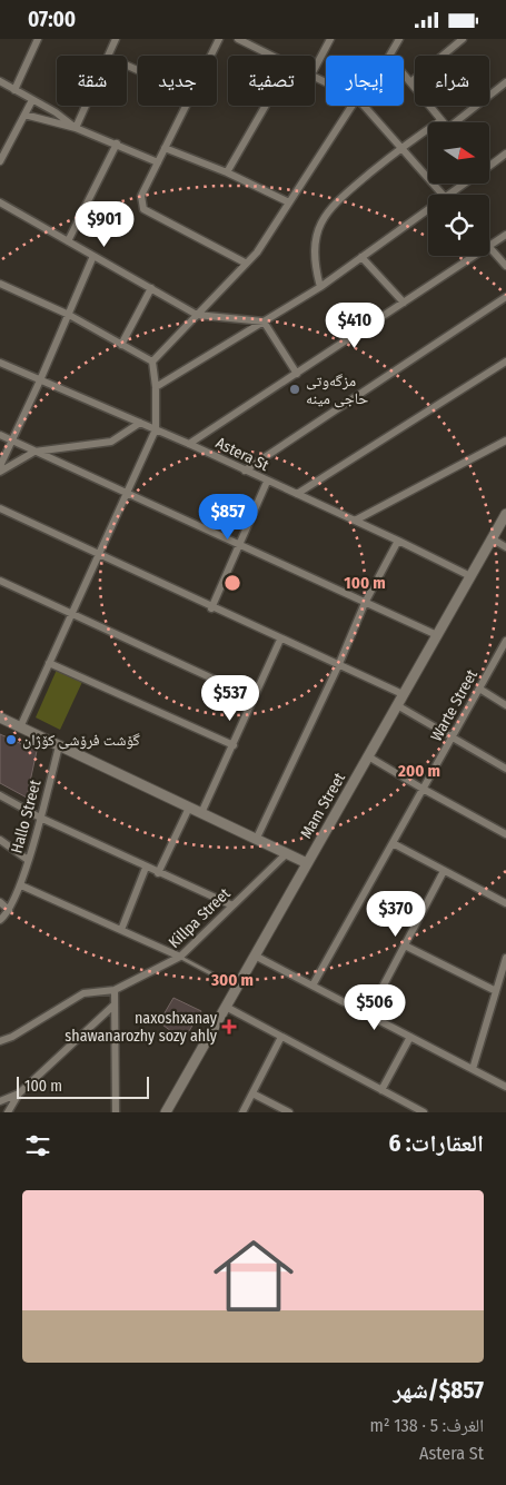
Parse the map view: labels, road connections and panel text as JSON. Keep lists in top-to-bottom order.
{
  "streets": {
    "street": [
      "Astera St",
      "Warte Street",
      "Mam Street",
      "Hallo Street",
      "Killpa Street"
    ]
  },
  "crossings": [
    ["Astera St", "Mam Street"]
  ],
  "places": {
    "other": ["مزگەوتی حاجی مینە", "گۆشت فرۆشی کۆژان"],
    "health": ["naxoshxanay shawanarozhy sozy ahly"]
  },
  "scale_bar": "100 m",
  "north": "right",
  "page": {
    "status": "07:00",
    "chip": [
      "شراء",
      "إيجار",
      "تصفية",
      "جديد",
      "شقة"
    ],
    "price": [
      "$901",
      "$410",
      "$857",
      "$537",
      "$370",
      "$506"
    ],
    "scale": "100 m",
    "heading": "العقارات: 6",
    "list": [
      {
        "name": "$857/شهر",
        "note": "الغرف: 5 · 138 m² · Astera St"
      }
    ]
  },
  "rings": ["100 m", "200 m", "300 m"]
}
